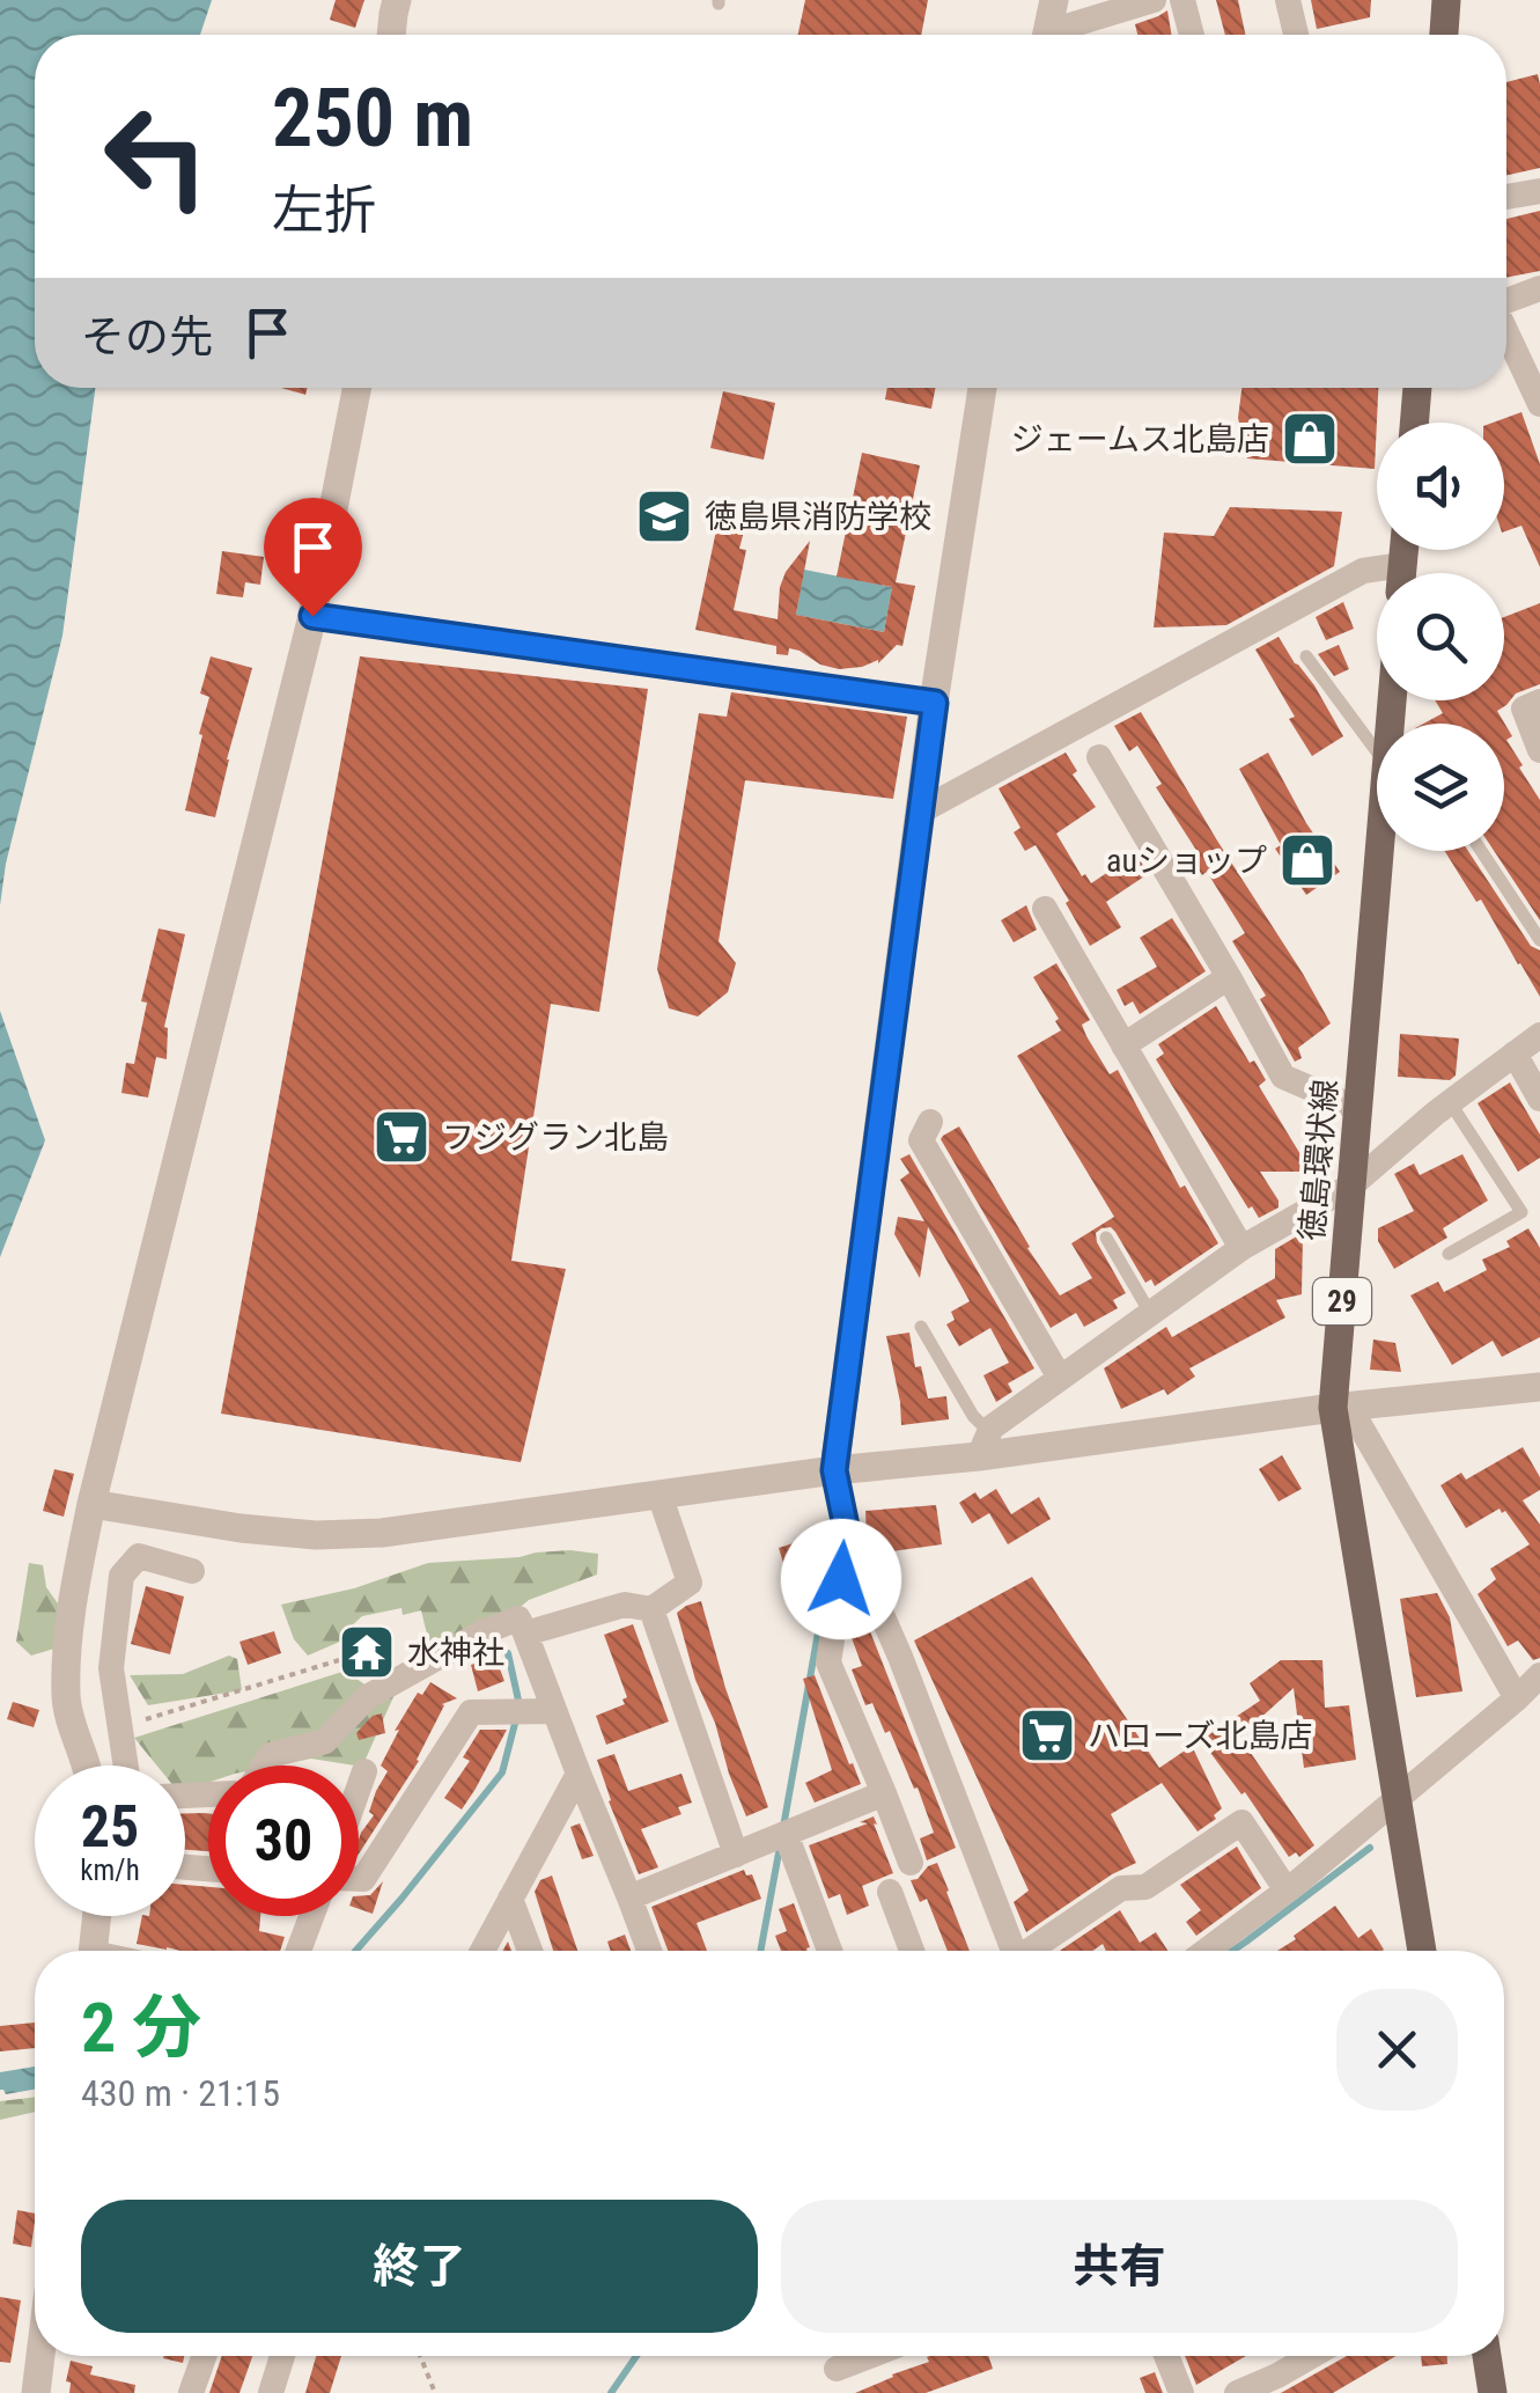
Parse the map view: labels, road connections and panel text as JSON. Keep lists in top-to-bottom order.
{
  "streets": {
    "main road": ["徳島環状線", "29"]
  },
  "places": {
    "shop": ["ジェームス北島店", "auショップ"],
    "school or university": ["徳島県消防学校"],
    "supermarket": ["フジグラン北島", "ハローズ北島店"],
    "temple": ["水神社"]
  },
  "page": {
    "turn": ["250 m", "左折"],
    "then": "その先",
    "speed": "25 km/h",
    "limit": "30",
    "heading": ["2 分", "430 m · 21:15"],
    "buttons": ["終了", "共有"]
  }
}
